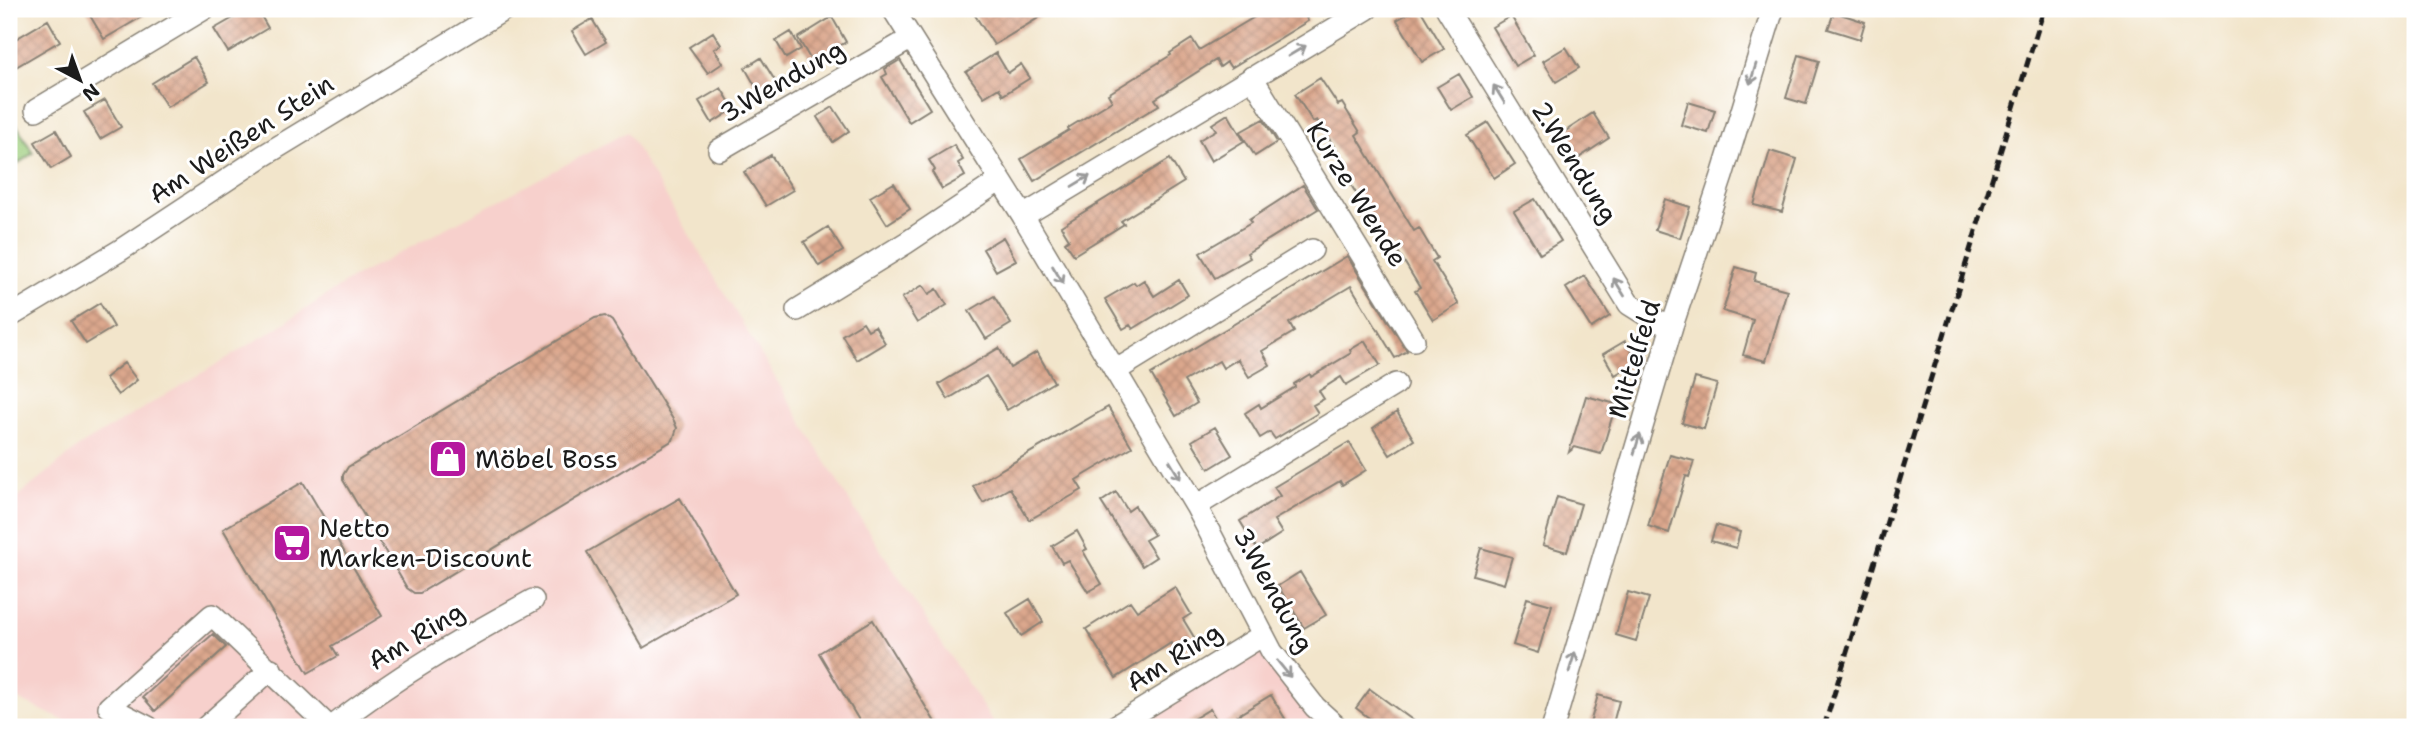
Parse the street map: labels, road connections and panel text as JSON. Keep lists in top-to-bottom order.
{
  "streets": {
    "street": [
      "3.Wendung",
      "Am Weißen Stein",
      "2.Wendung",
      "Kurze Wende",
      "Mittelfeld",
      "Am Ring"
    ]
  },
  "crossings": [
    ["3.Wendung", "Am Ring"],
    ["2.Wendung", "Mittelfeld"]
  ],
  "one_way": ["3.Wendung", "2.Wendung"],
  "places": {
    "shop": ["Möbel Boss"],
    "supermarket": ["Netto Marken-Discount"]
  },
  "north": "bottom right"
}
